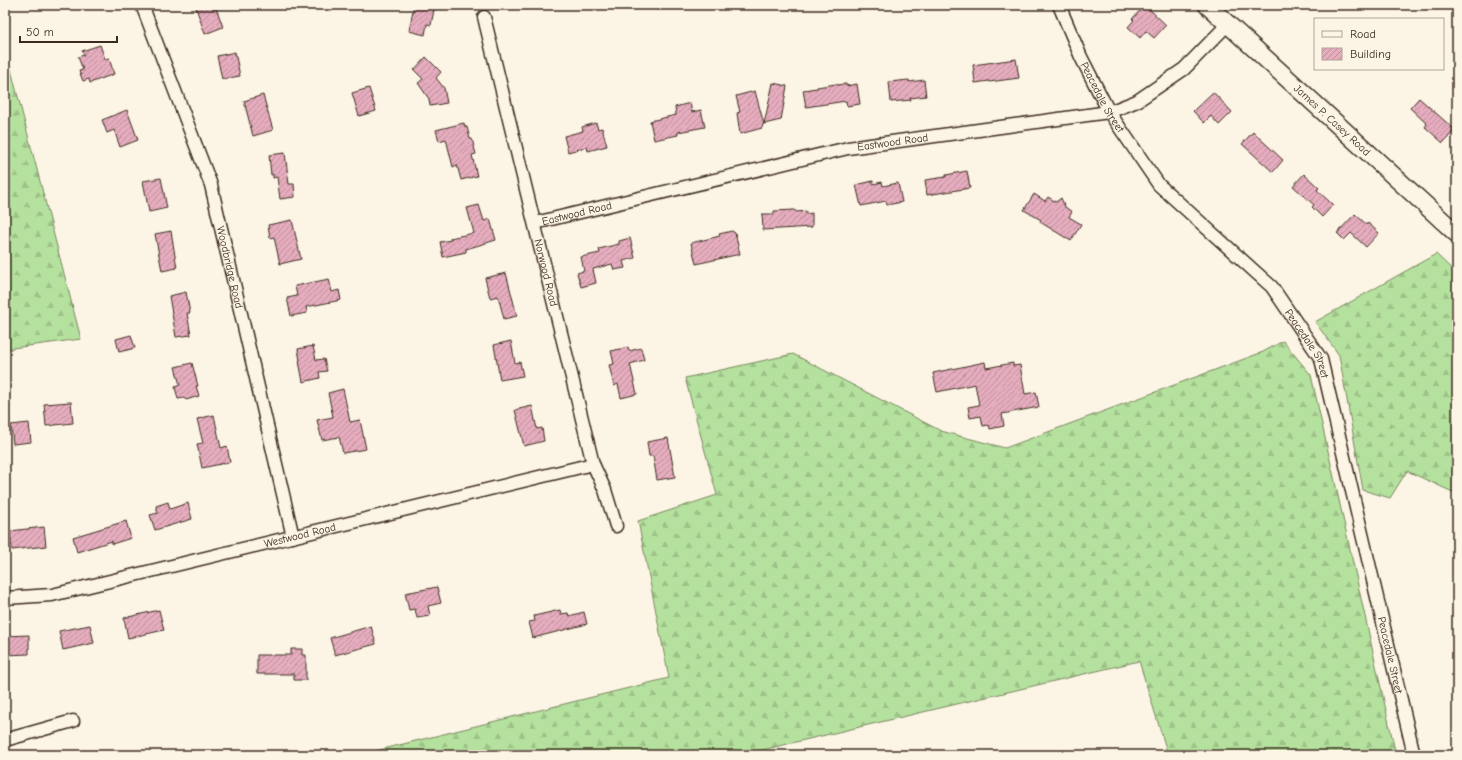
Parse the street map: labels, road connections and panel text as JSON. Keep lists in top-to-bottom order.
{
  "streets": {
    "main road": ["James P. Casey Road"],
    "street": [
      "Peacedale Street",
      "Eastwood Road",
      "Woodbridge Road",
      "Norwood Road",
      "Westwood Road"
    ]
  },
  "crossings": [
    ["Peacedale Street", "Eastwood Road"],
    ["James P. Casey Road", "Eastwood Road"],
    ["Eastwood Road", "Norwood Road"],
    ["Woodbridge Road", "Westwood Road"],
    ["Norwood Road", "Westwood Road"]
  ],
  "legend": ["Road", "Building"],
  "scale_bar": "50 m"
}
